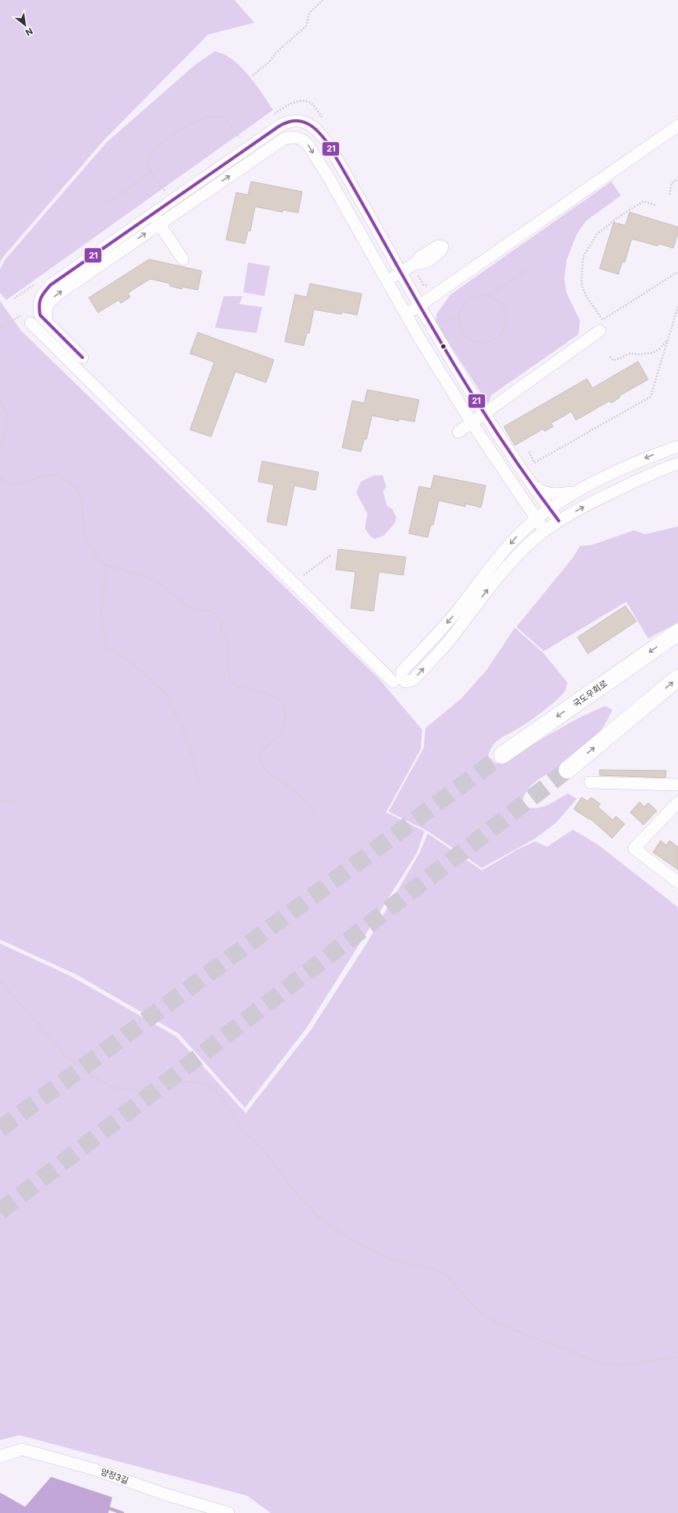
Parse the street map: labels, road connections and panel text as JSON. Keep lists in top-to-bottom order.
{
  "streets": {
    "highway": ["국도우회로"],
    "street": ["양정3길"]
  },
  "lines": ["transit line 21"],
  "north": "bottom right"
}
